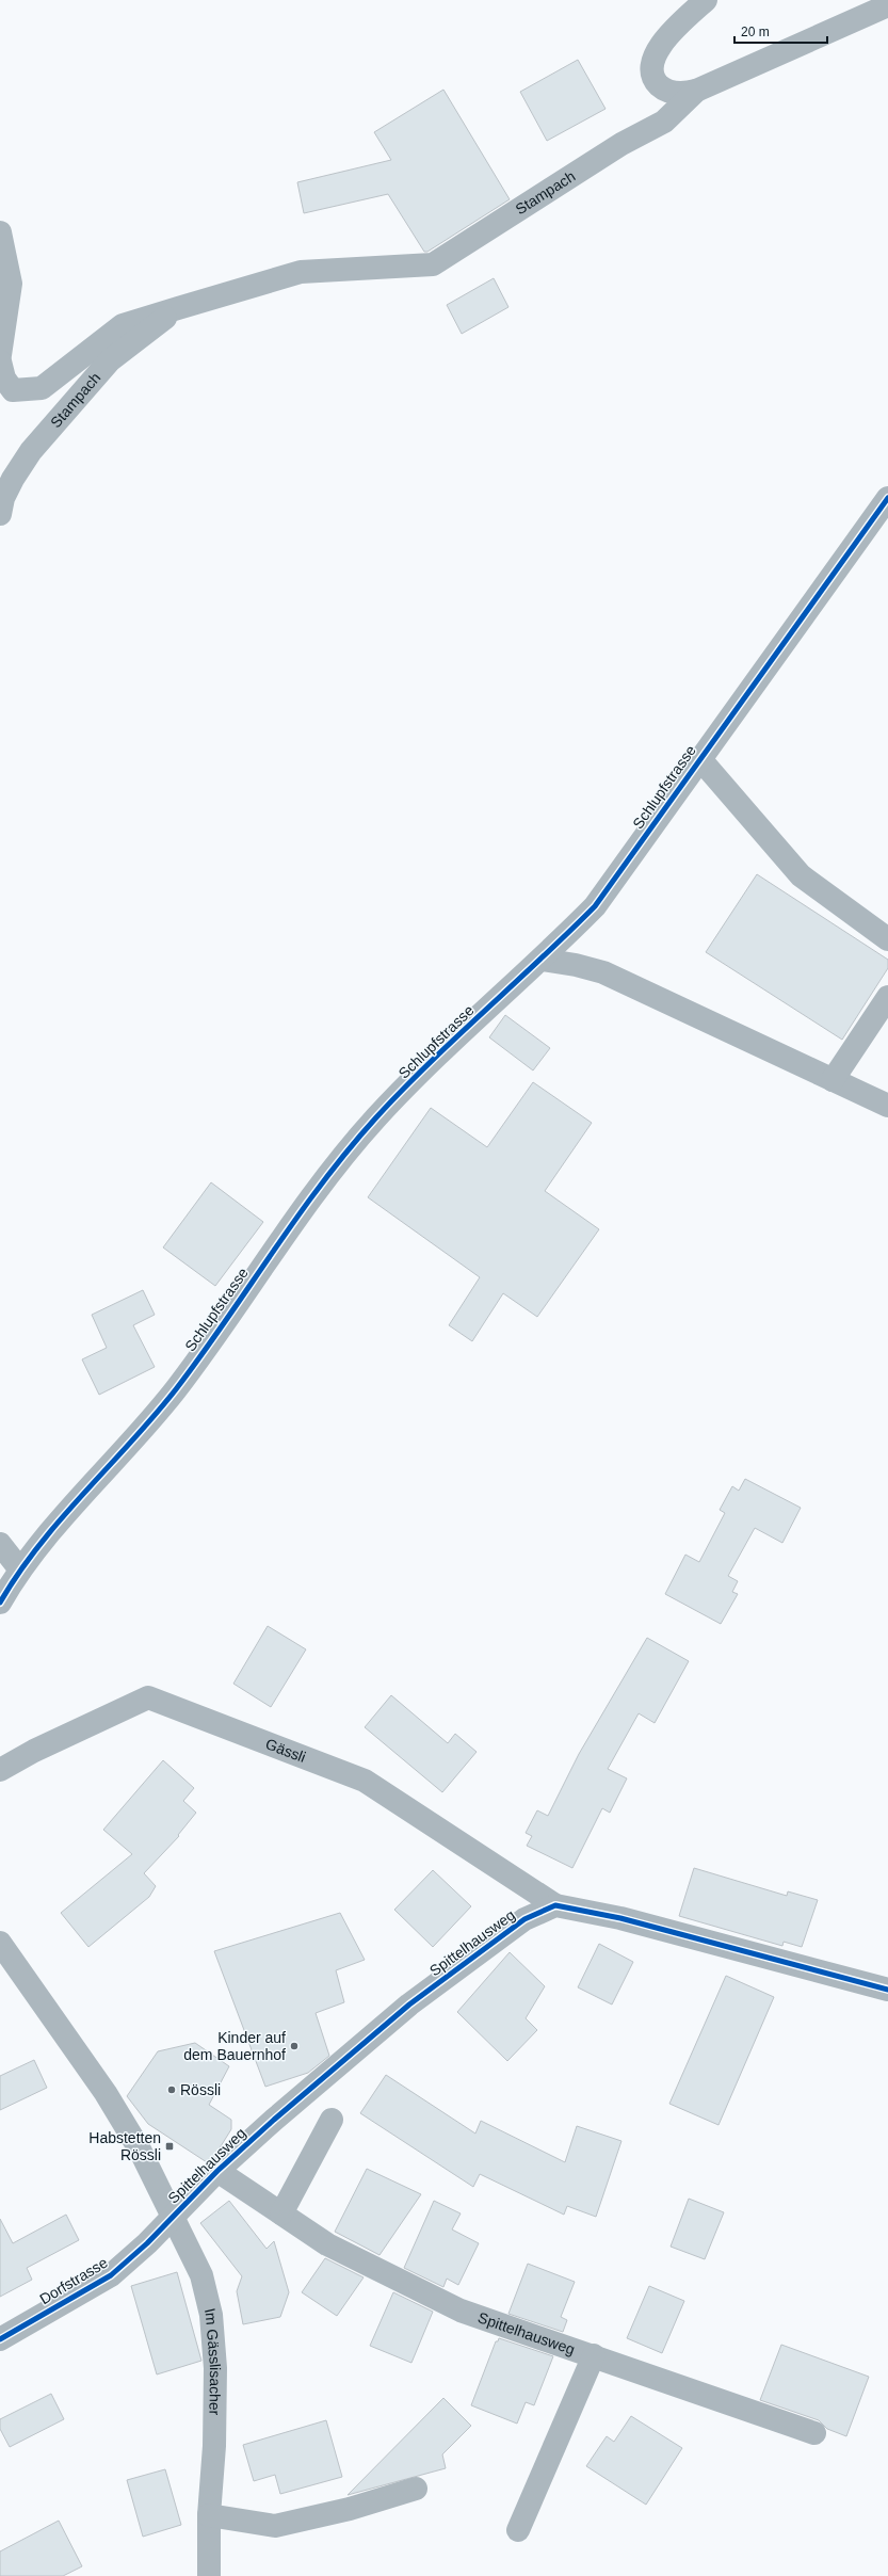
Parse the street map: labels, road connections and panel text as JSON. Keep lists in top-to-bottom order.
{
  "streets": {
    "street": [
      "Stampach",
      "Schlupfstrasse",
      "Gässli",
      "Spittelhausweg",
      "Dorfstrasse",
      "Im Gässlisacher"
    ]
  },
  "crossings": [
    ["Gässli", "Spittelhausweg"],
    ["Spittelhausweg", "Dorfstrasse"],
    ["Spittelhausweg", "Im Gässlisacher"],
    ["Dorfstrasse", "Im Gässlisacher"]
  ],
  "places": {
    "other": ["Kinder auf dem Bauernhof", "Rössli"],
    "transit": ["Habstetten Rössli"]
  },
  "scale_bar": "20 m"
}
